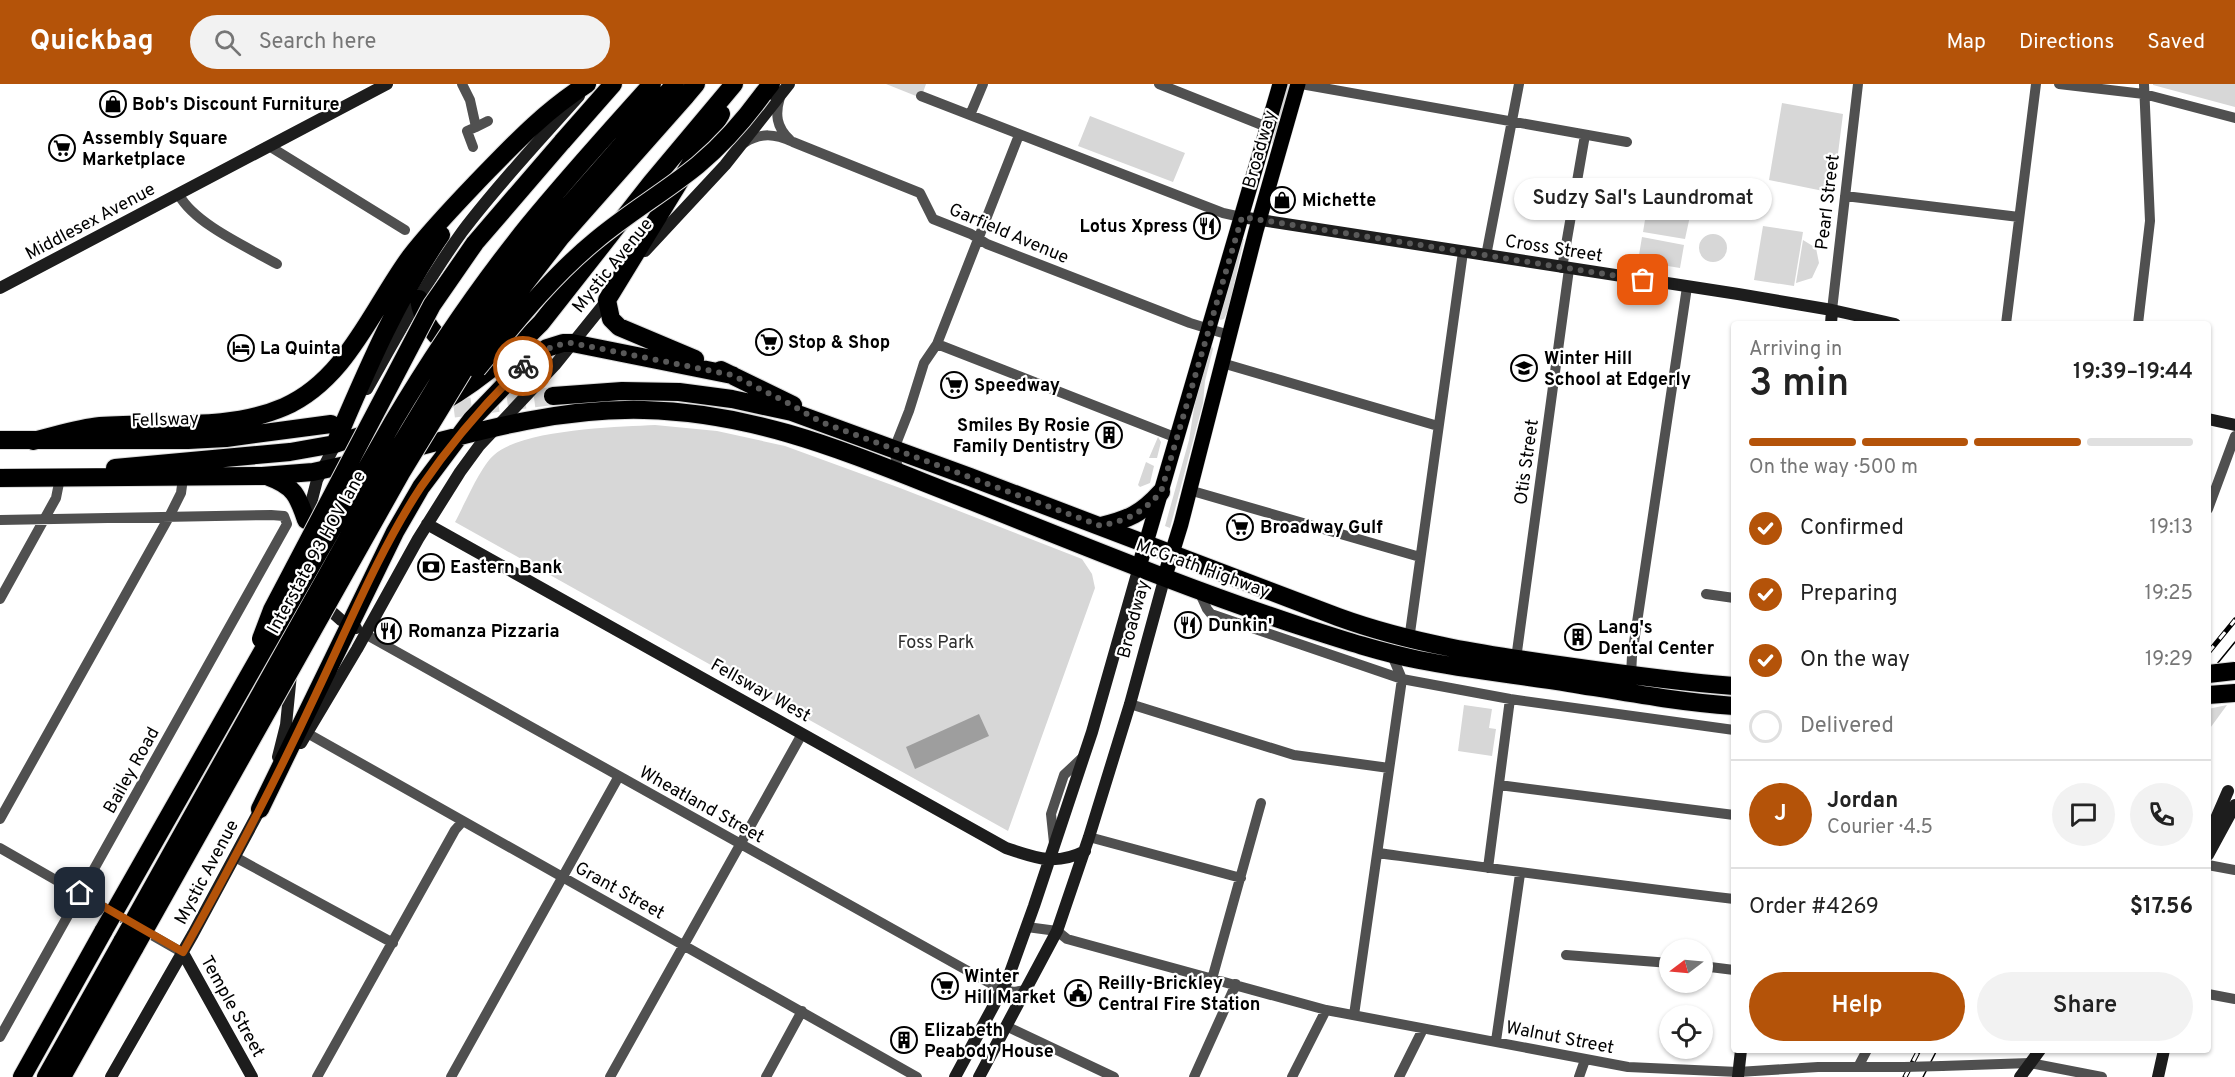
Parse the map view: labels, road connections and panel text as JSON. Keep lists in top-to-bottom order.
{
  "streets": {
    "highway": ["Fellsway", "Interstate 93 HOV lane", "McGrath Highway"],
    "main road": [
      "Broadway",
      "Pearl Street",
      "Middlesex Avenue",
      "Cross Street",
      "Mystic Avenue",
      "Fellsway West",
      "Temple Street"
    ],
    "street": [
      "Garfield Avenue",
      "Otis Street",
      "Bailey Road",
      "Wheatland Street",
      "Grant Street",
      "Walnut Street"
    ]
  },
  "crossings": [
    ["Broadway", "Garfield Avenue"],
    ["Broadway", "Cross Street"],
    ["Broadway", "McGrath Highway"],
    ["Broadway", "Fellsway West"],
    ["Broadway", "Wheatland Street"],
    ["Broadway", "Walnut Street"],
    ["Pearl Street", "Cross Street"],
    ["Garfield Avenue", "Mystic Avenue"],
    ["Cross Street", "Otis Street"],
    ["Mystic Avenue", "McGrath Highway"],
    ["Mystic Avenue", "Fellsway West"],
    ["Mystic Avenue", "Wheatland Street"],
    ["Mystic Avenue", "Grant Street"],
    ["Mystic Avenue", "Temple Street"],
    ["Otis Street", "McGrath Highway"]
  ],
  "parks": ["Foss Park"],
  "places": {
    "shop": ["Bob's Discount Furniture", "Michette"],
    "supermarket": [
      "Assembly Square Marketplace",
      "Stop & Shop",
      "Speedway",
      "Broadway Gulf",
      "Winter Hill Market"
    ],
    "restaurant": ["Lotus Xpress", "Dunkin'", "Romanza Pizzaria"],
    "other": ["Sudzy Sal's Laundromat"],
    "hotel": ["La Quinta"],
    "school or university": ["Winter Hill School at Edgerly"],
    "building": ["Smiles By Rosie Family Dentistry", "Lang's Dental Center", "Elizabeth Peabody House"],
    "bank": ["Eastern Bank"],
    "public building": ["Reilly-Brickley Central Fire Station"]
  },
  "north": "left",
  "page": {
    "header": "Quickbag",
    "search": "Search here",
    "nav": ["Map", "Directions", "Saved"],
    "bubble": "Sudzy Sal's Laundromat",
    "heading": ["3 min", "Arriving in", "19:39–19:44"],
    "panel": [
      "Jordan",
      "Courier · 4.5",
      "Order #4269",
      "$17.56"
    ],
    "bar": "On the way · 500 m",
    "list": [
      ["Confirmed", "19:13"],
      ["Preparing", "19:25"],
      ["On the way", "19:29"],
      "Delivered"
    ],
    "round": "J",
    "buttons": ["Help", "Share"]
  }
}
